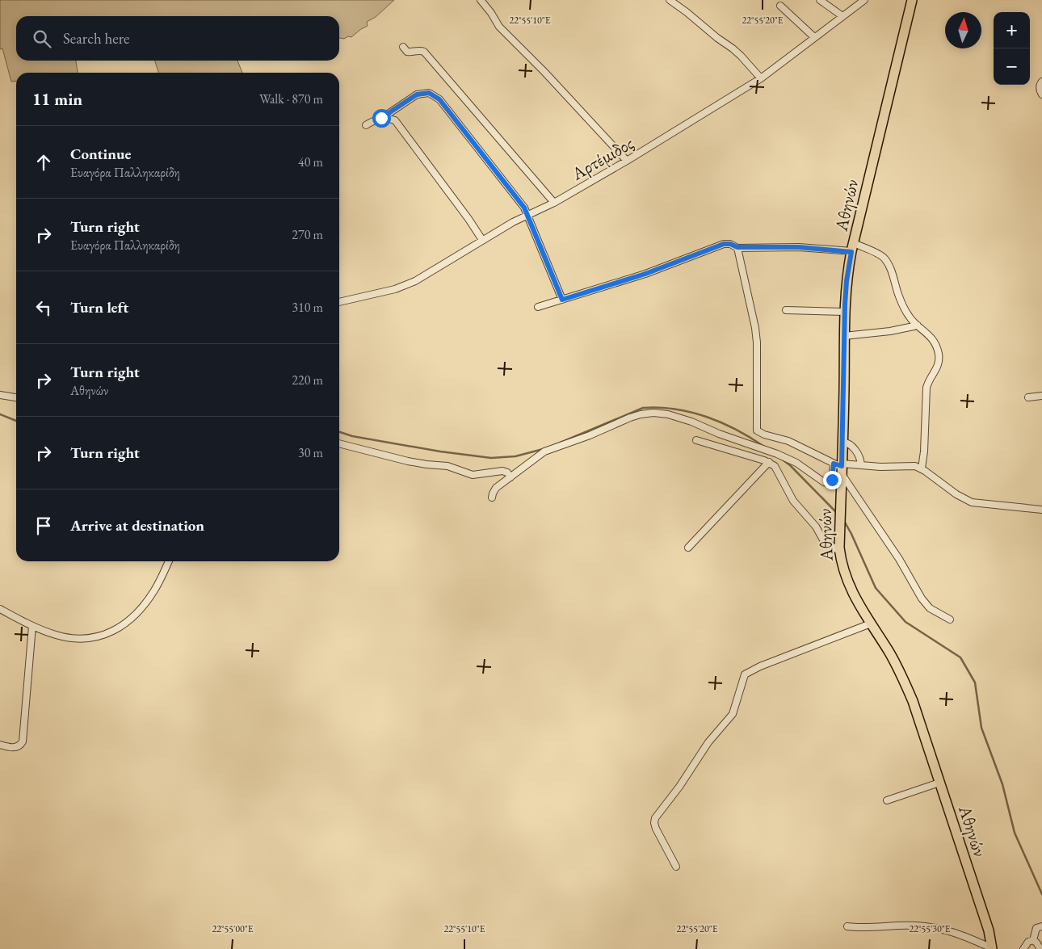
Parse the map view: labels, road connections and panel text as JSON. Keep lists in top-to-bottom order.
{
  "streets": {
    "main road": ["Αθηνών"],
    "street": ["Αρτέμιδος"]
  },
  "north": "top",
  "page": {
    "map_buttons": ["+", "−"],
    "search": "Search here",
    "heading": ["11 min", "Walk · 870 m"],
    "list": [
      ["Continue", "Ευαγόρα Παλληκαρίδη", "40 m"],
      ["Turn right", "Ευαγόρα Παλληκαρίδη", "270 m"],
      ["Turn left", "310 m"],
      ["Turn right", "Αθηνών", "220 m"],
      ["Turn right", "30 m"],
      "Arrive at destination"
    ]
  },
  "coordinates": [
    "22°55'10\"E",
    "22°55'20\"E",
    "22°55'00\"E",
    "22°55'30\"E"
  ]
}
